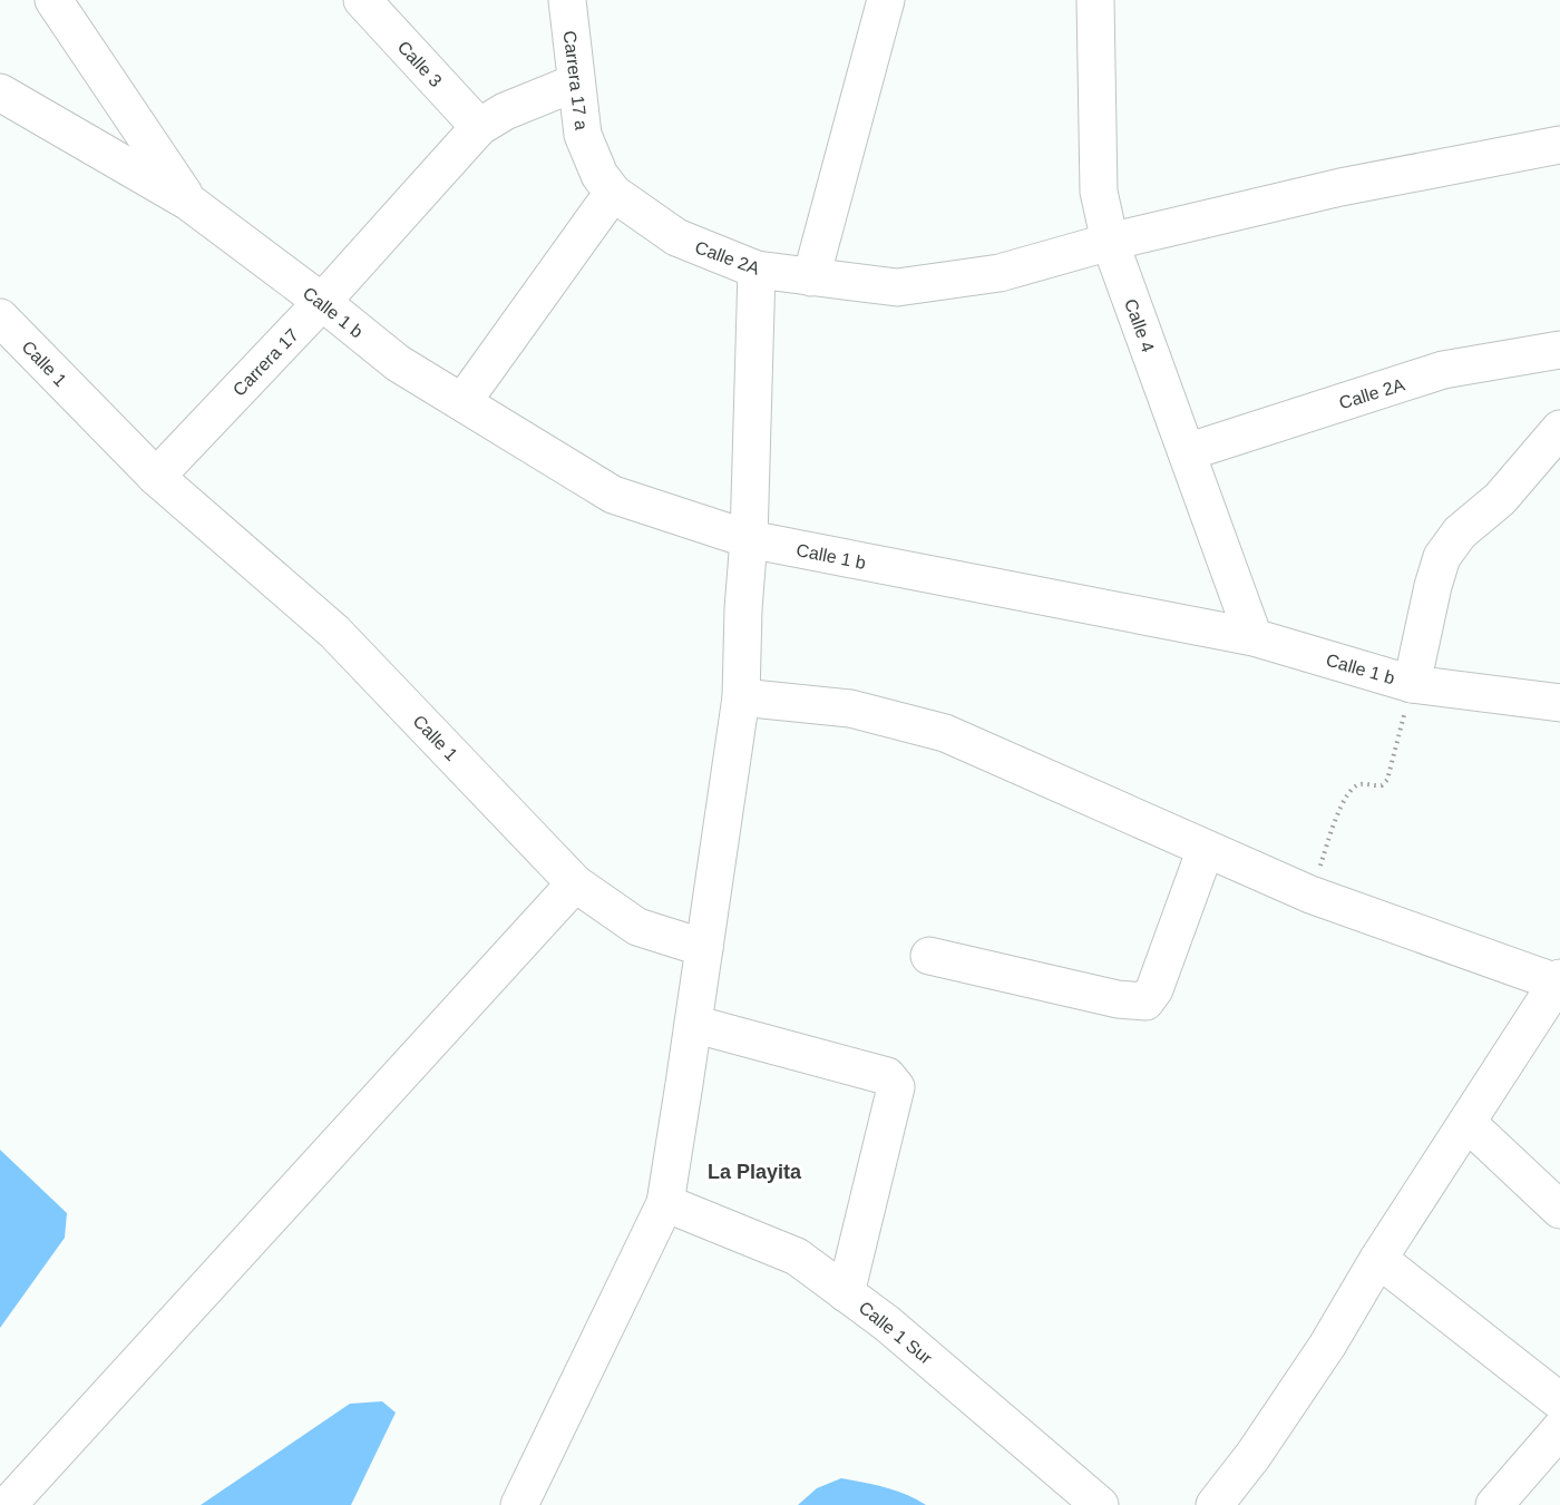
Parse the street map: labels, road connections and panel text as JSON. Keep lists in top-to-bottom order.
{
  "streets": {
    "street": [
      "Calle 3",
      "Carrera 17 a",
      "Calle 2A",
      "Calle 1 b",
      "Calle 4",
      "Carrera 17",
      "Calle 1",
      "Calle 1 Sur"
    ]
  },
  "crossings": [
    ["Calle 3", "Carrera 17"],
    ["Carrera 17 a", "Calle 2A"],
    ["Carrera 17 a", "Carrera 17"],
    ["Calle 2A", "Calle 4"],
    ["Calle 1 b", "Calle 4"],
    ["Calle 1 b", "Carrera 17"],
    ["Carrera 17", "Calle 1"]
  ],
  "districts": ["La Playita"]
}
